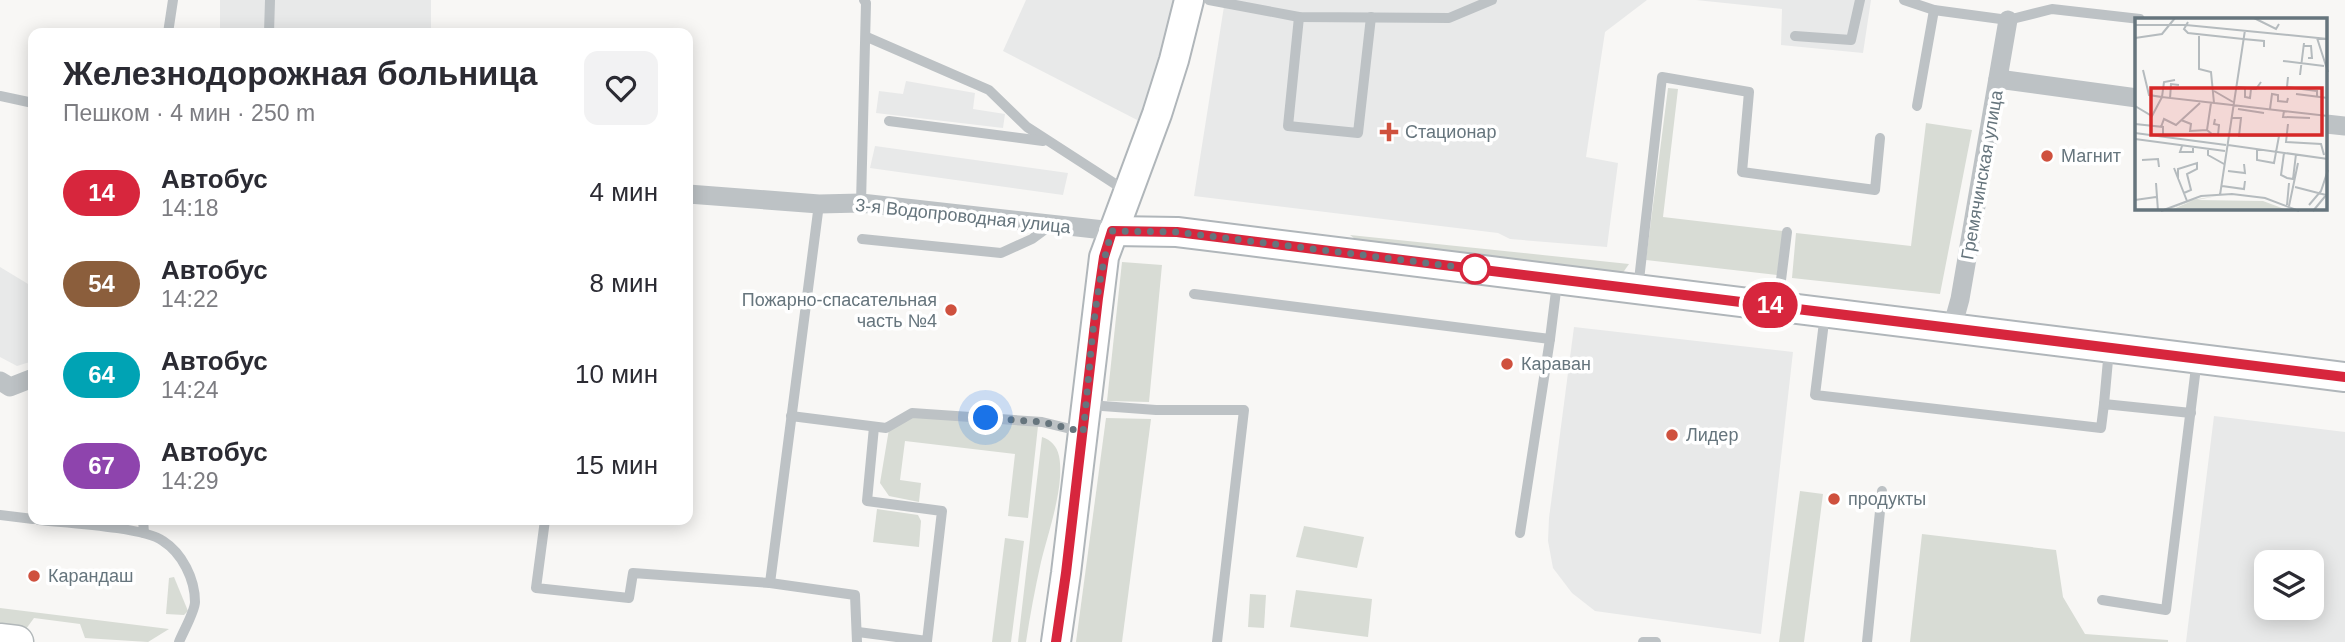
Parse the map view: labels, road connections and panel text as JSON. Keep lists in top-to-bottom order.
{
  "streets": {
    "street": ["Гремячинская улица", "3-я Водопроводная улица"]
  },
  "places": {
    "health": ["Стационар"],
    "other": [
      "Магнит",
      "Пожарно-спасательная часть №4",
      "Караван",
      "Лидер",
      "продукты",
      "Карандаш"
    ]
  },
  "lines": ["bus line 14"],
  "page": {
    "on_map": "14",
    "heading": ["Железнодорожная больница", "Пешком · 4 мин · 250 m"],
    "list": [
      {
        "mark": "14",
        "name": "Автобус",
        "note": "14:18",
        "value": "4 мин"
      },
      {
        "mark": "54",
        "name": "Автобус",
        "note": "14:22",
        "value": "8 мин"
      },
      {
        "mark": "64",
        "name": "Автобус",
        "note": "14:24",
        "value": "10 мин"
      },
      {
        "mark": "67",
        "name": "Автобус",
        "note": "14:29",
        "value": "15 мин"
      }
    ]
  }
}
